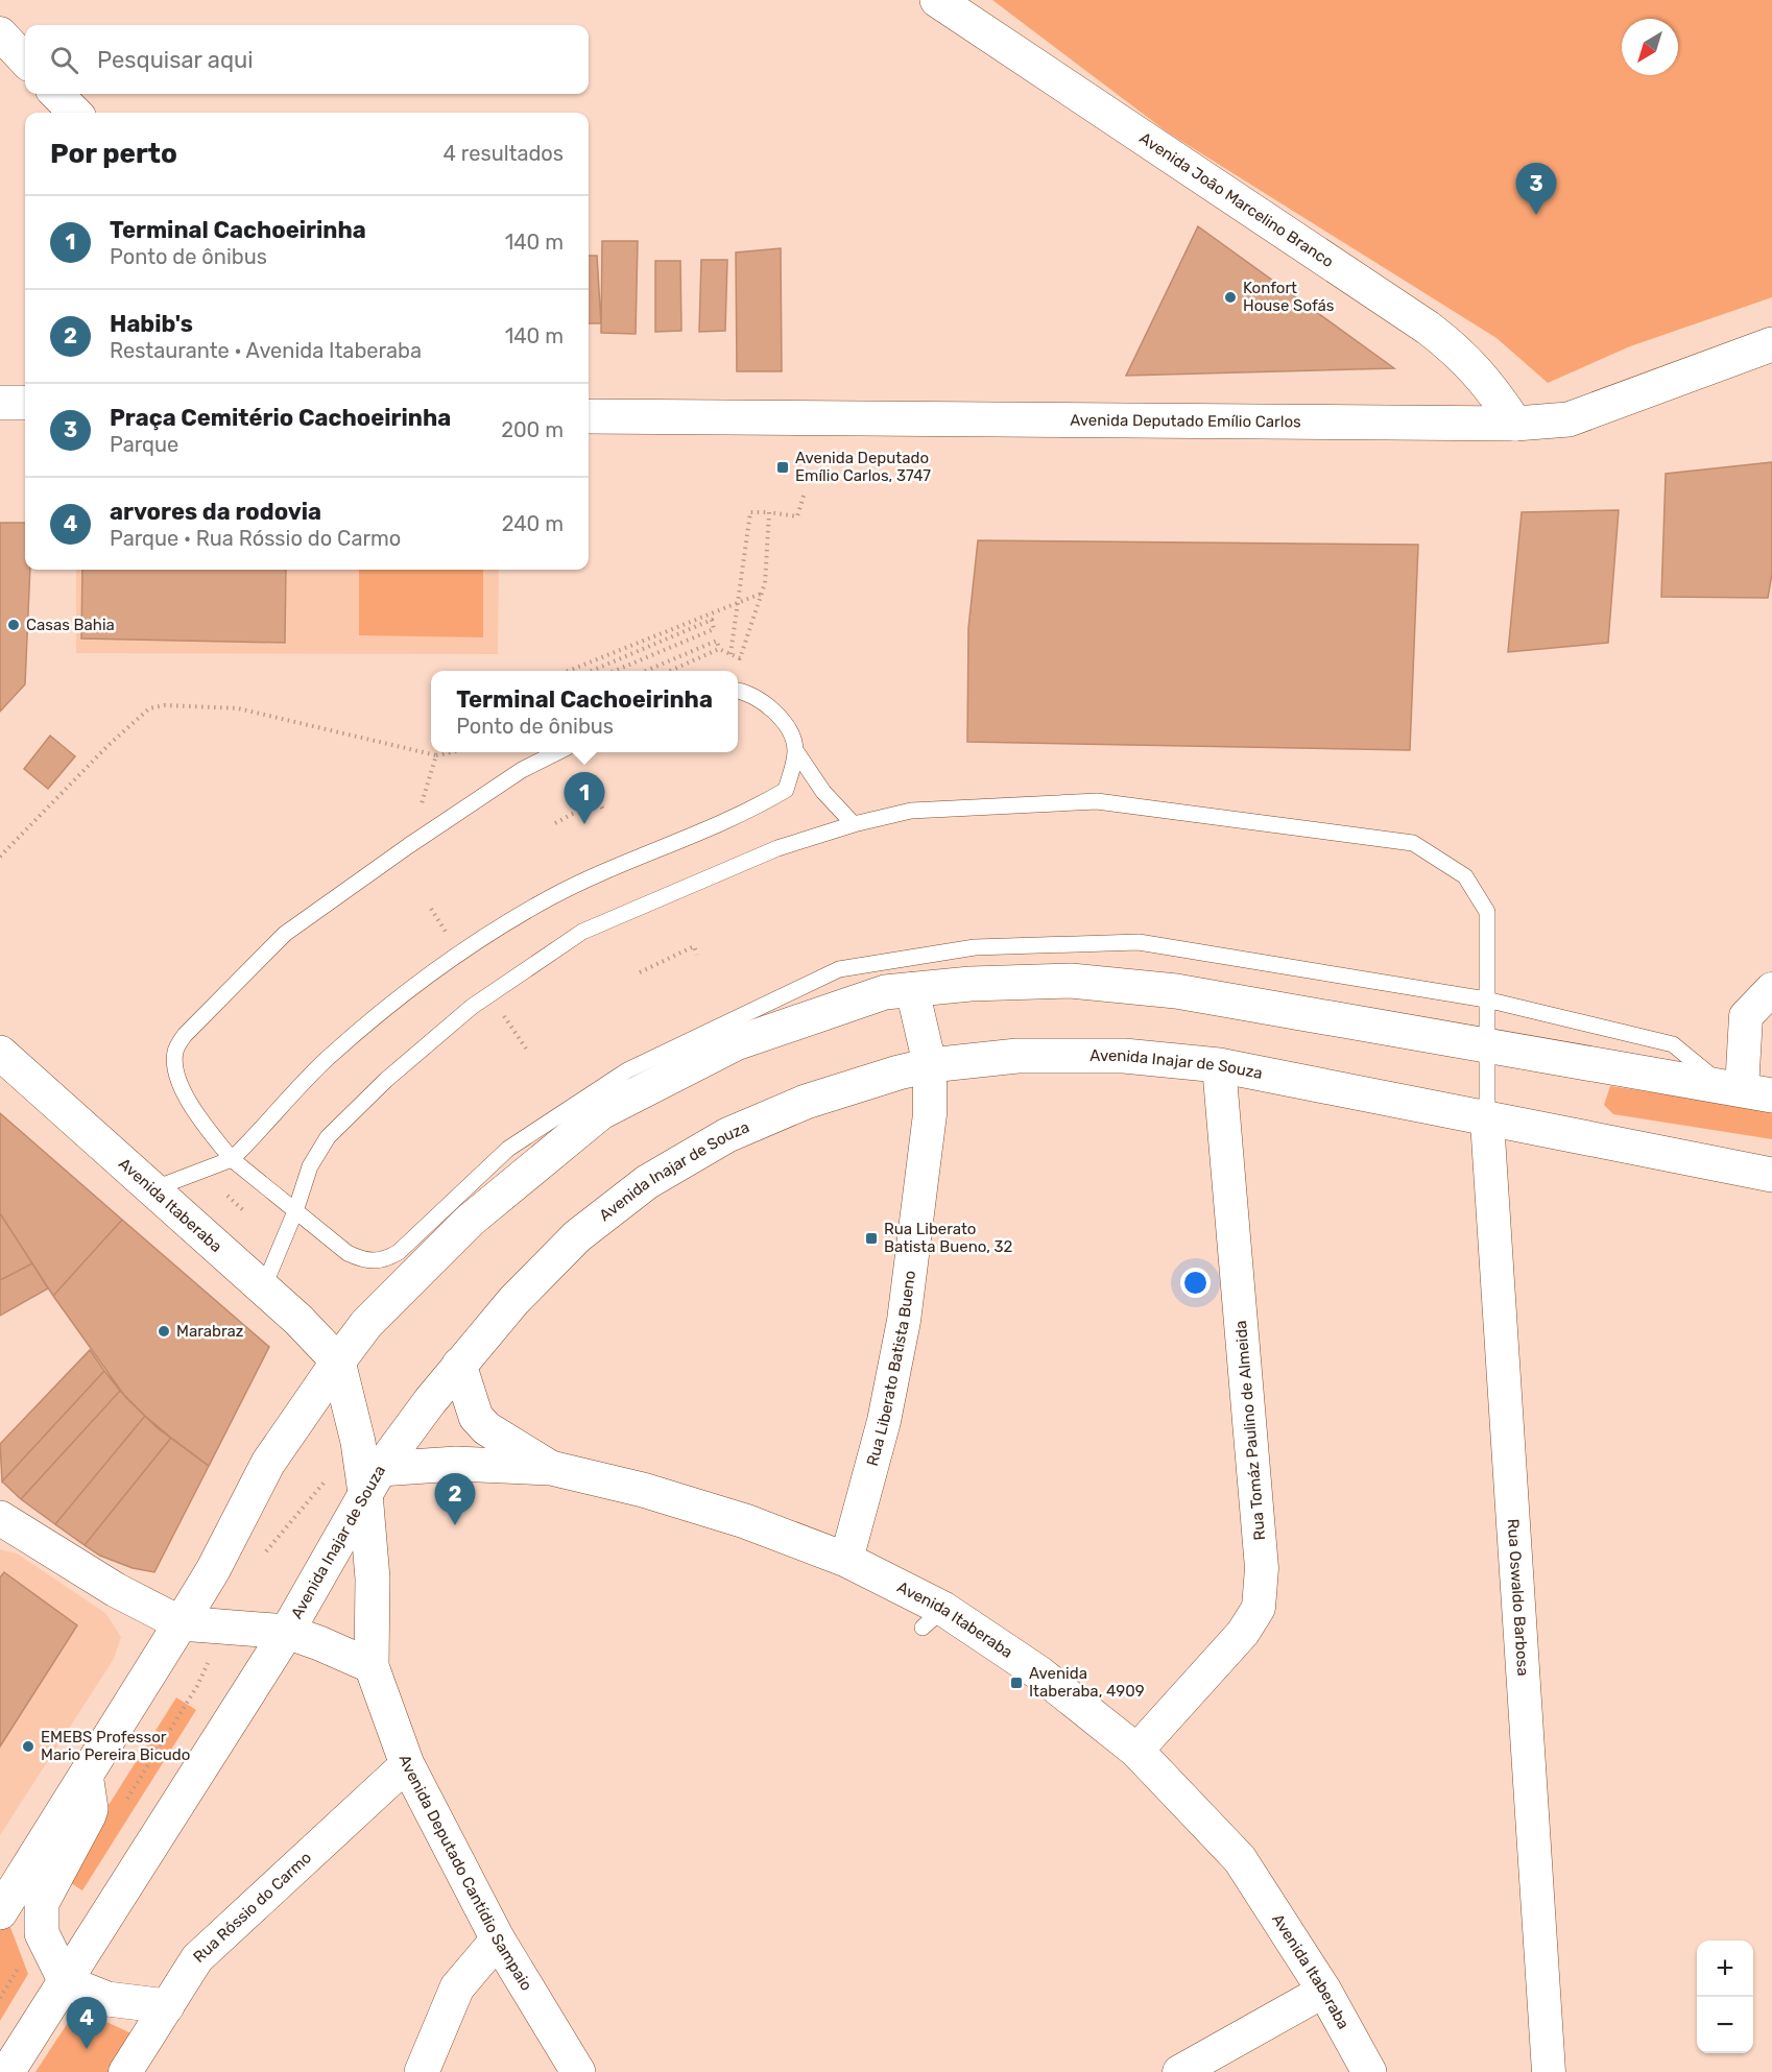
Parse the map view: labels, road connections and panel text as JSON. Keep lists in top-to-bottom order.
{
  "streets": {
    "main road": [
      "Avenida João Marcelino Branco",
      "Avenida Deputado Emílio Carlos",
      "Avenida Inajar de Souza",
      "Avenida Itaberaba",
      "Avenida Deputado Cantídio Sampaio"
    ],
    "street": [
      "Rua Liberato Batista Bueno",
      "Rua Tomáz Paulino de Almeida",
      "Rua Oswaldo Barbosa",
      "Rua Róssio do Carmo"
    ]
  },
  "crossings": [
    ["Avenida João Marcelino Branco", "Avenida Deputado Emílio Carlos"],
    ["Avenida Inajar de Souza", "Avenida Itaberaba"],
    ["Avenida Inajar de Souza", "Rua Liberato Batista Bueno"],
    ["Avenida Inajar de Souza", "Rua Tomáz Paulino de Almeida"],
    ["Avenida Inajar de Souza", "Rua Oswaldo Barbosa"],
    ["Avenida Inajar de Souza", "Avenida Deputado Cantídio Sampaio"],
    ["Avenida Itaberaba", "Rua Liberato Batista Bueno"],
    ["Avenida Itaberaba", "Rua Tomáz Paulino de Almeida"],
    ["Avenida Itaberaba", "Avenida Deputado Cantídio Sampaio"],
    ["Avenida Deputado Cantídio Sampaio", "Rua Róssio do Carmo"]
  ],
  "places": {
    "other": [
      "Konfort House Sofás",
      "Casas Bahia",
      "Marabraz",
      "EMEBS Professor Mario Pereira Bicudo"
    ],
    "transit": ["Avenida Deputado Emílio Carlos, 3747", "Rua Liberato Batista Bueno, 32", "Avenida Itaberaba, 4909"]
  },
  "north": "bottom left",
  "page": {
    "search": "Pesquisar aqui",
    "heading": ["Por perto", "4 resultados"],
    "pins": [
      "3",
      "1",
      "2",
      "4"
    ],
    "list": [
      {
        "mark": "1",
        "name": "Terminal Cachoeirinha",
        "note": "Ponto de ônibus",
        "value": "140 m"
      },
      {
        "mark": "2",
        "name": "Habib's",
        "note": "Restaurante · Avenida Itaberaba",
        "value": "140 m"
      },
      {
        "mark": "3",
        "name": "Praça Cemitério Cachoeirinha",
        "note": "Parque",
        "value": "200 m"
      },
      {
        "mark": "4",
        "name": "arvores da rodovia",
        "note": "Parque · Rua Róssio do Carmo",
        "value": "240 m"
      }
    ],
    "popup": ["Terminal Cachoeirinha", "Ponto de ônibus"],
    "map_buttons": ["+", "−"]
  }
}
